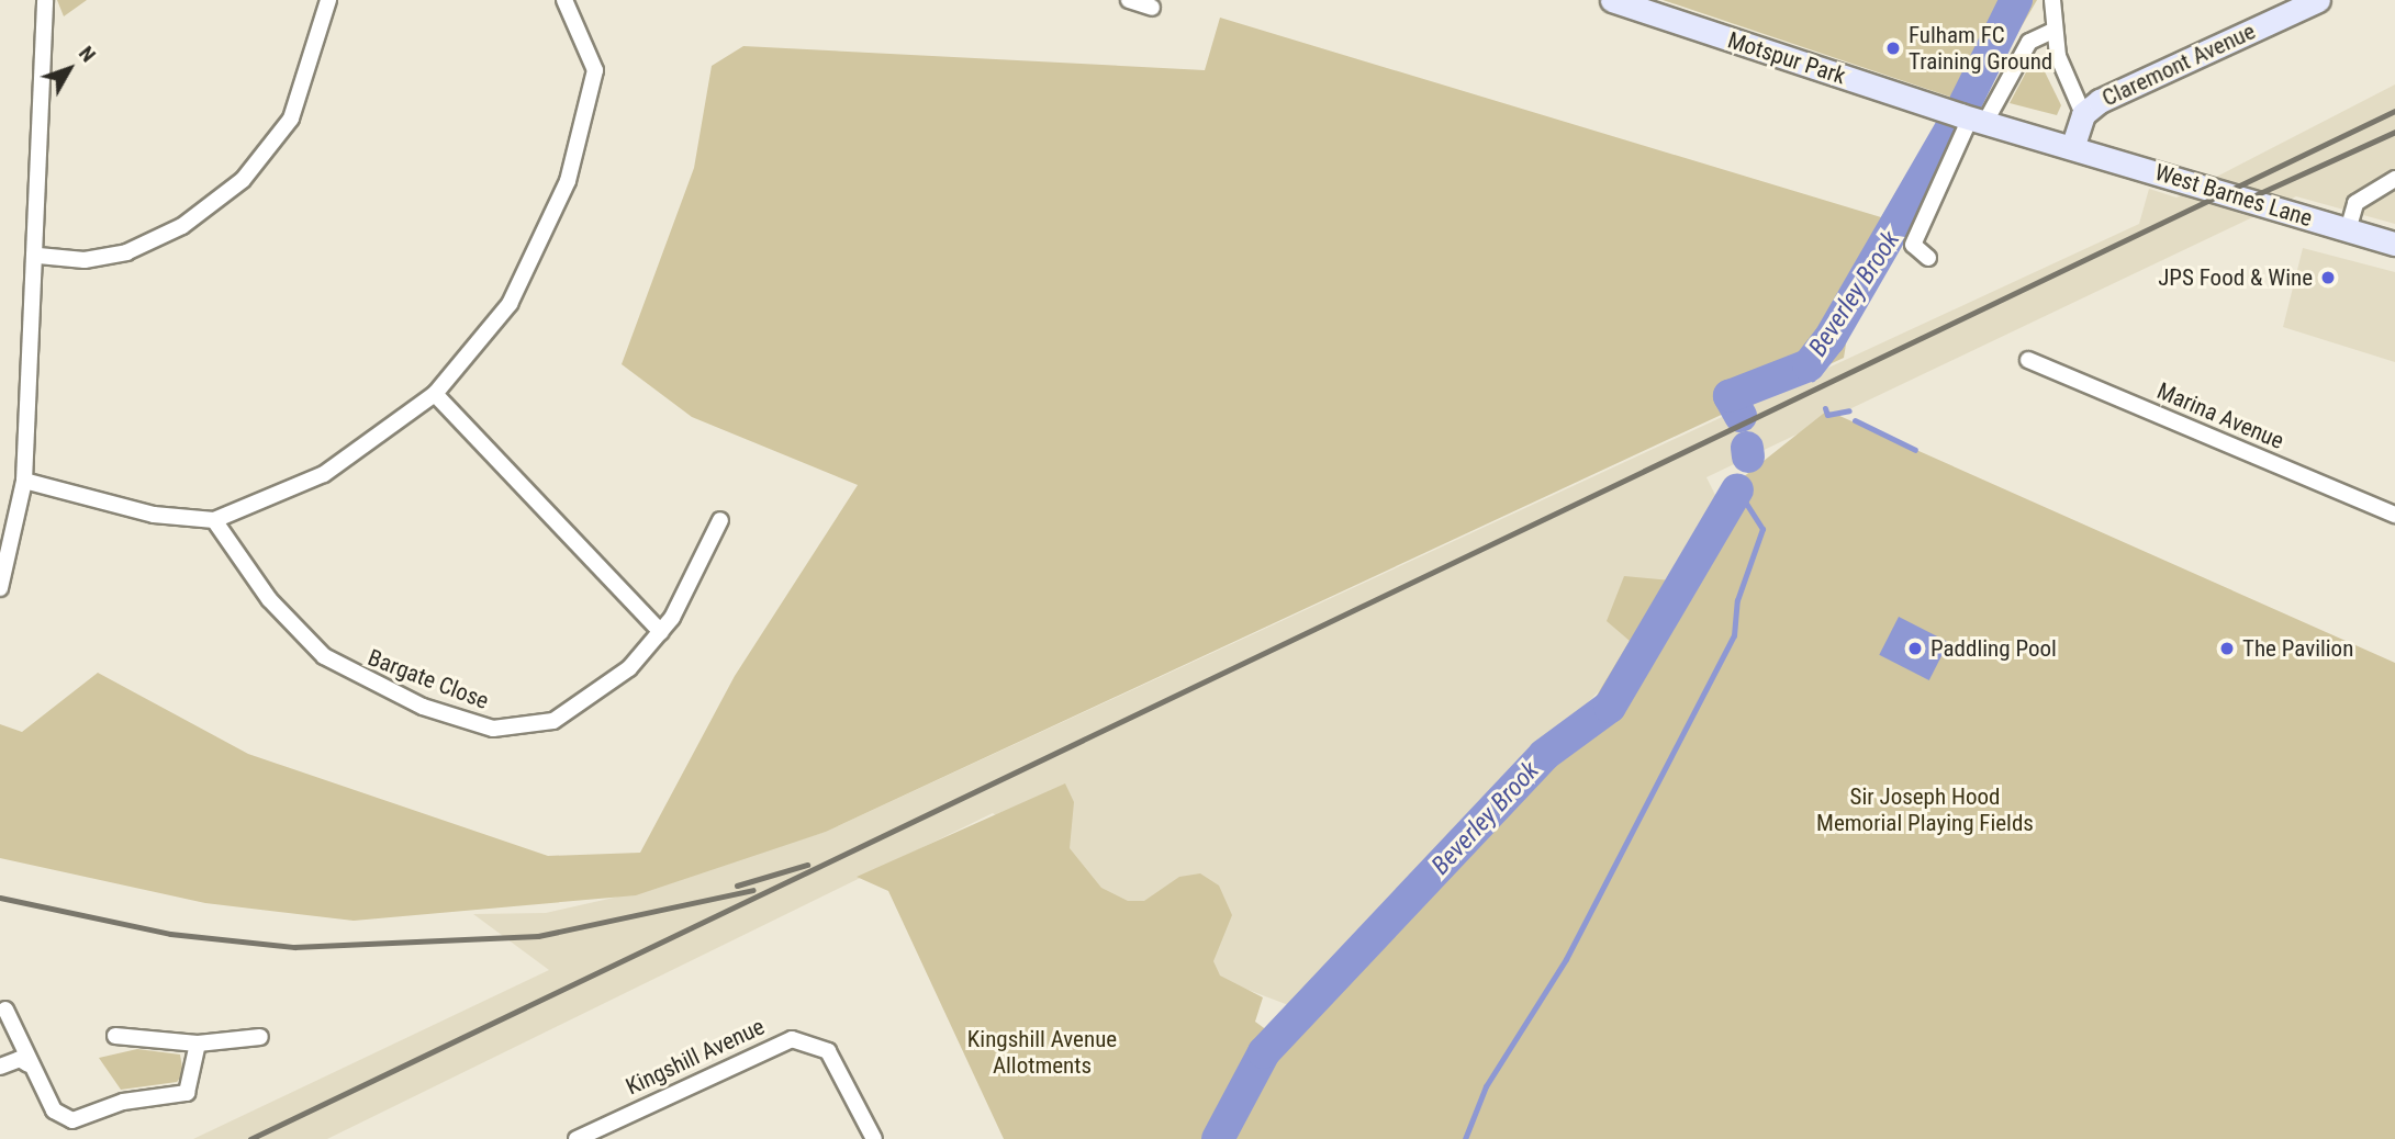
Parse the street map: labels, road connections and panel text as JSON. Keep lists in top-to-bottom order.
{
  "streets": {
    "street": [
      "Motspur Park",
      "Claremont Avenue",
      "West Barnes Lane",
      "Marina Avenue",
      "Bargate Close",
      "Kingshill Avenue"
    ]
  },
  "crossings": [
    ["Motspur Park", "West Barnes Lane"]
  ],
  "water": ["Beverley Brook"],
  "parks": ["Sir Joseph Hood Memorial Playing Fields", "Kingshill Avenue Allotments"],
  "places": [
    "Fulham FC Training Ground",
    "JPS Food & Wine",
    "Paddling Pool",
    "The Pavilion"
  ],
  "north": "top right"
}
